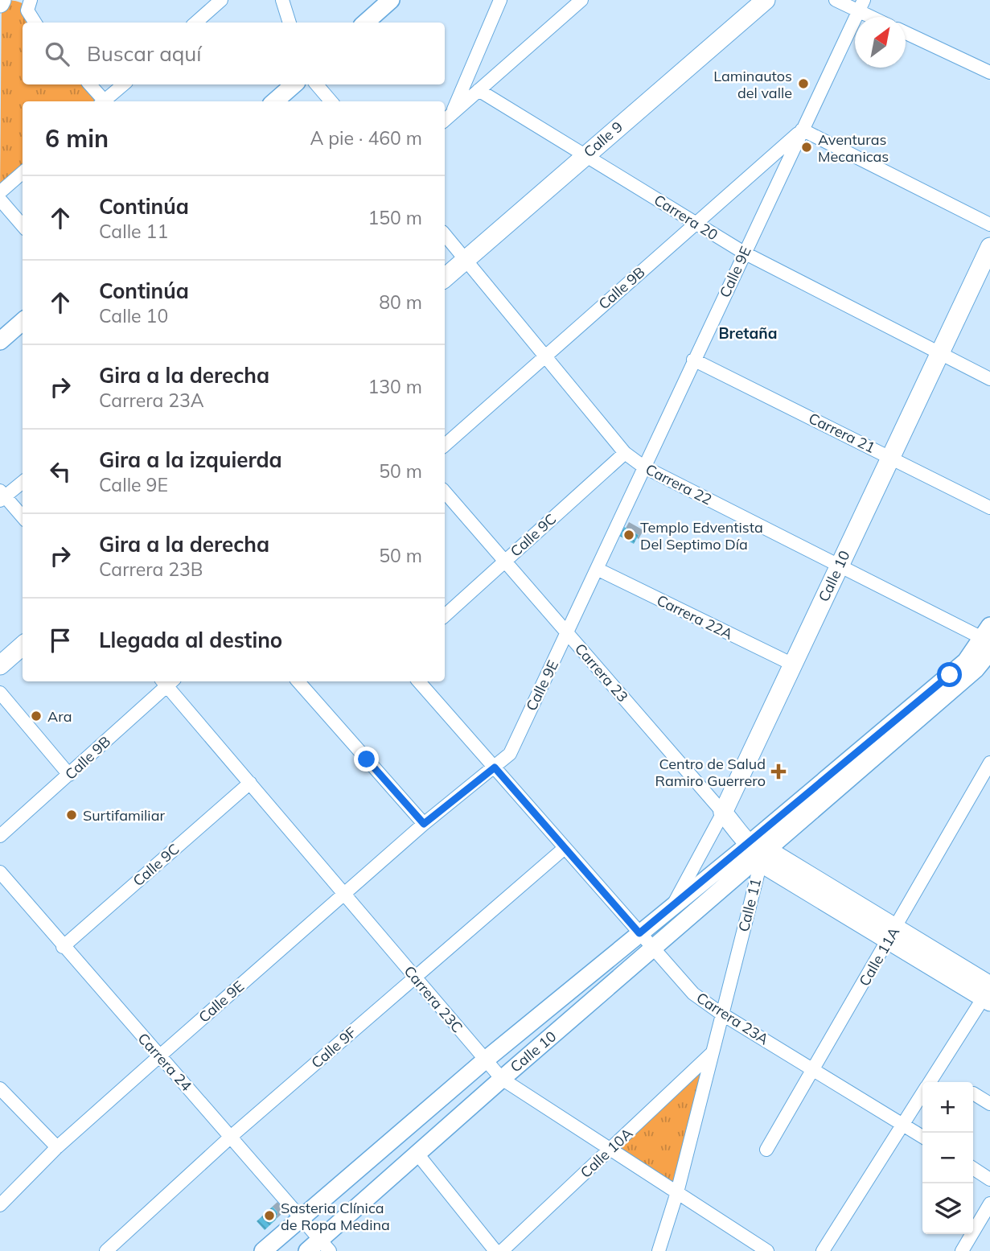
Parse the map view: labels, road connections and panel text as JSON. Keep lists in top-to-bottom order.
{
  "streets": {
    "main road": ["Calle 9", "Calle 10", "Carrera 23"],
    "street": [
      "Carrera 20",
      "Calle 9E",
      "Calle 9B",
      "Carrera 21",
      "Carrera 22",
      "Calle 9C",
      "Carrera 22A",
      "Calle 11",
      "Calle 11A",
      "Carrera 23C",
      "Carrera 23A",
      "Calle 9F",
      "Carrera 24",
      "Calle 10A"
    ]
  },
  "crossings": [
    ["Calle 9", "Carrera 20"],
    ["Calle 9", "Carrera 22"],
    ["Carrera 20", "Calle 9E"],
    ["Carrera 20", "Calle 9B"],
    ["Carrera 20", "Calle 10"],
    ["Calle 9E", "Calle 9B"],
    ["Calle 9E", "Carrera 21"],
    ["Calle 9E", "Carrera 22"],
    ["Calle 9E", "Carrera 22A"],
    ["Calle 9E", "Carrera 23"],
    ["Calle 9E", "Carrera 23C"],
    ["Calle 9E", "Carrera 23A"],
    ["Calle 9E", "Carrera 24"],
    ["Calle 9B", "Carrera 22"],
    ["Carrera 21", "Calle 10"],
    ["Carrera 22", "Calle 9C"],
    ["Carrera 22", "Calle 10"],
    ["Calle 9C", "Carrera 23"],
    ["Calle 9C", "Carrera 23C"],
    ["Calle 9C", "Carrera 24"],
    ["Calle 10", "Carrera 22A"],
    ["Calle 10", "Carrera 23"],
    ["Calle 10", "Calle 11"],
    ["Calle 10", "Carrera 23C"],
    ["Calle 10", "Carrera 23A"],
    ["Calle 10", "Carrera 24"],
    ["Carrera 23", "Calle 11"],
    ["Carrera 23", "Calle 11A"],
    ["Calle 11", "Carrera 23C"],
    ["Calle 11", "Carrera 23A"],
    ["Calle 11", "Calle 10A"],
    ["Calle 11A", "Carrera 23A"],
    ["Carrera 23C", "Calle 9F"],
    ["Carrera 23C", "Calle 10A"],
    ["Carrera 23A", "Calle 9F"],
    ["Calle 9F", "Carrera 24"]
  ],
  "districts": ["Bretaña"],
  "places": {
    "other": [
      "Laminautos del valle",
      "Aventuras Mecanicas",
      "Templo Edventista Del Septimo Día",
      "Ara",
      "Surtifamiliar",
      "Sasteria Clínica de Ropa Medina"
    ],
    "health": ["Centro de Salud Ramiro Guerrero"]
  },
  "north": "top right",
  "page": {
    "search": "Buscar aquí",
    "heading": ["6 min", "A pie · 460 m"],
    "list": [
      ["Continúa", "Calle 11", "150 m"],
      ["Continúa", "Calle 10", "80 m"],
      ["Gira a la derecha", "Carrera 23A", "130 m"],
      ["Gira a la izquierda", "Calle 9E", "50 m"],
      ["Gira a la derecha", "Carrera 23B", "50 m"],
      "Llegada al destino"
    ],
    "map_buttons": ["+", "−"]
  }
}
